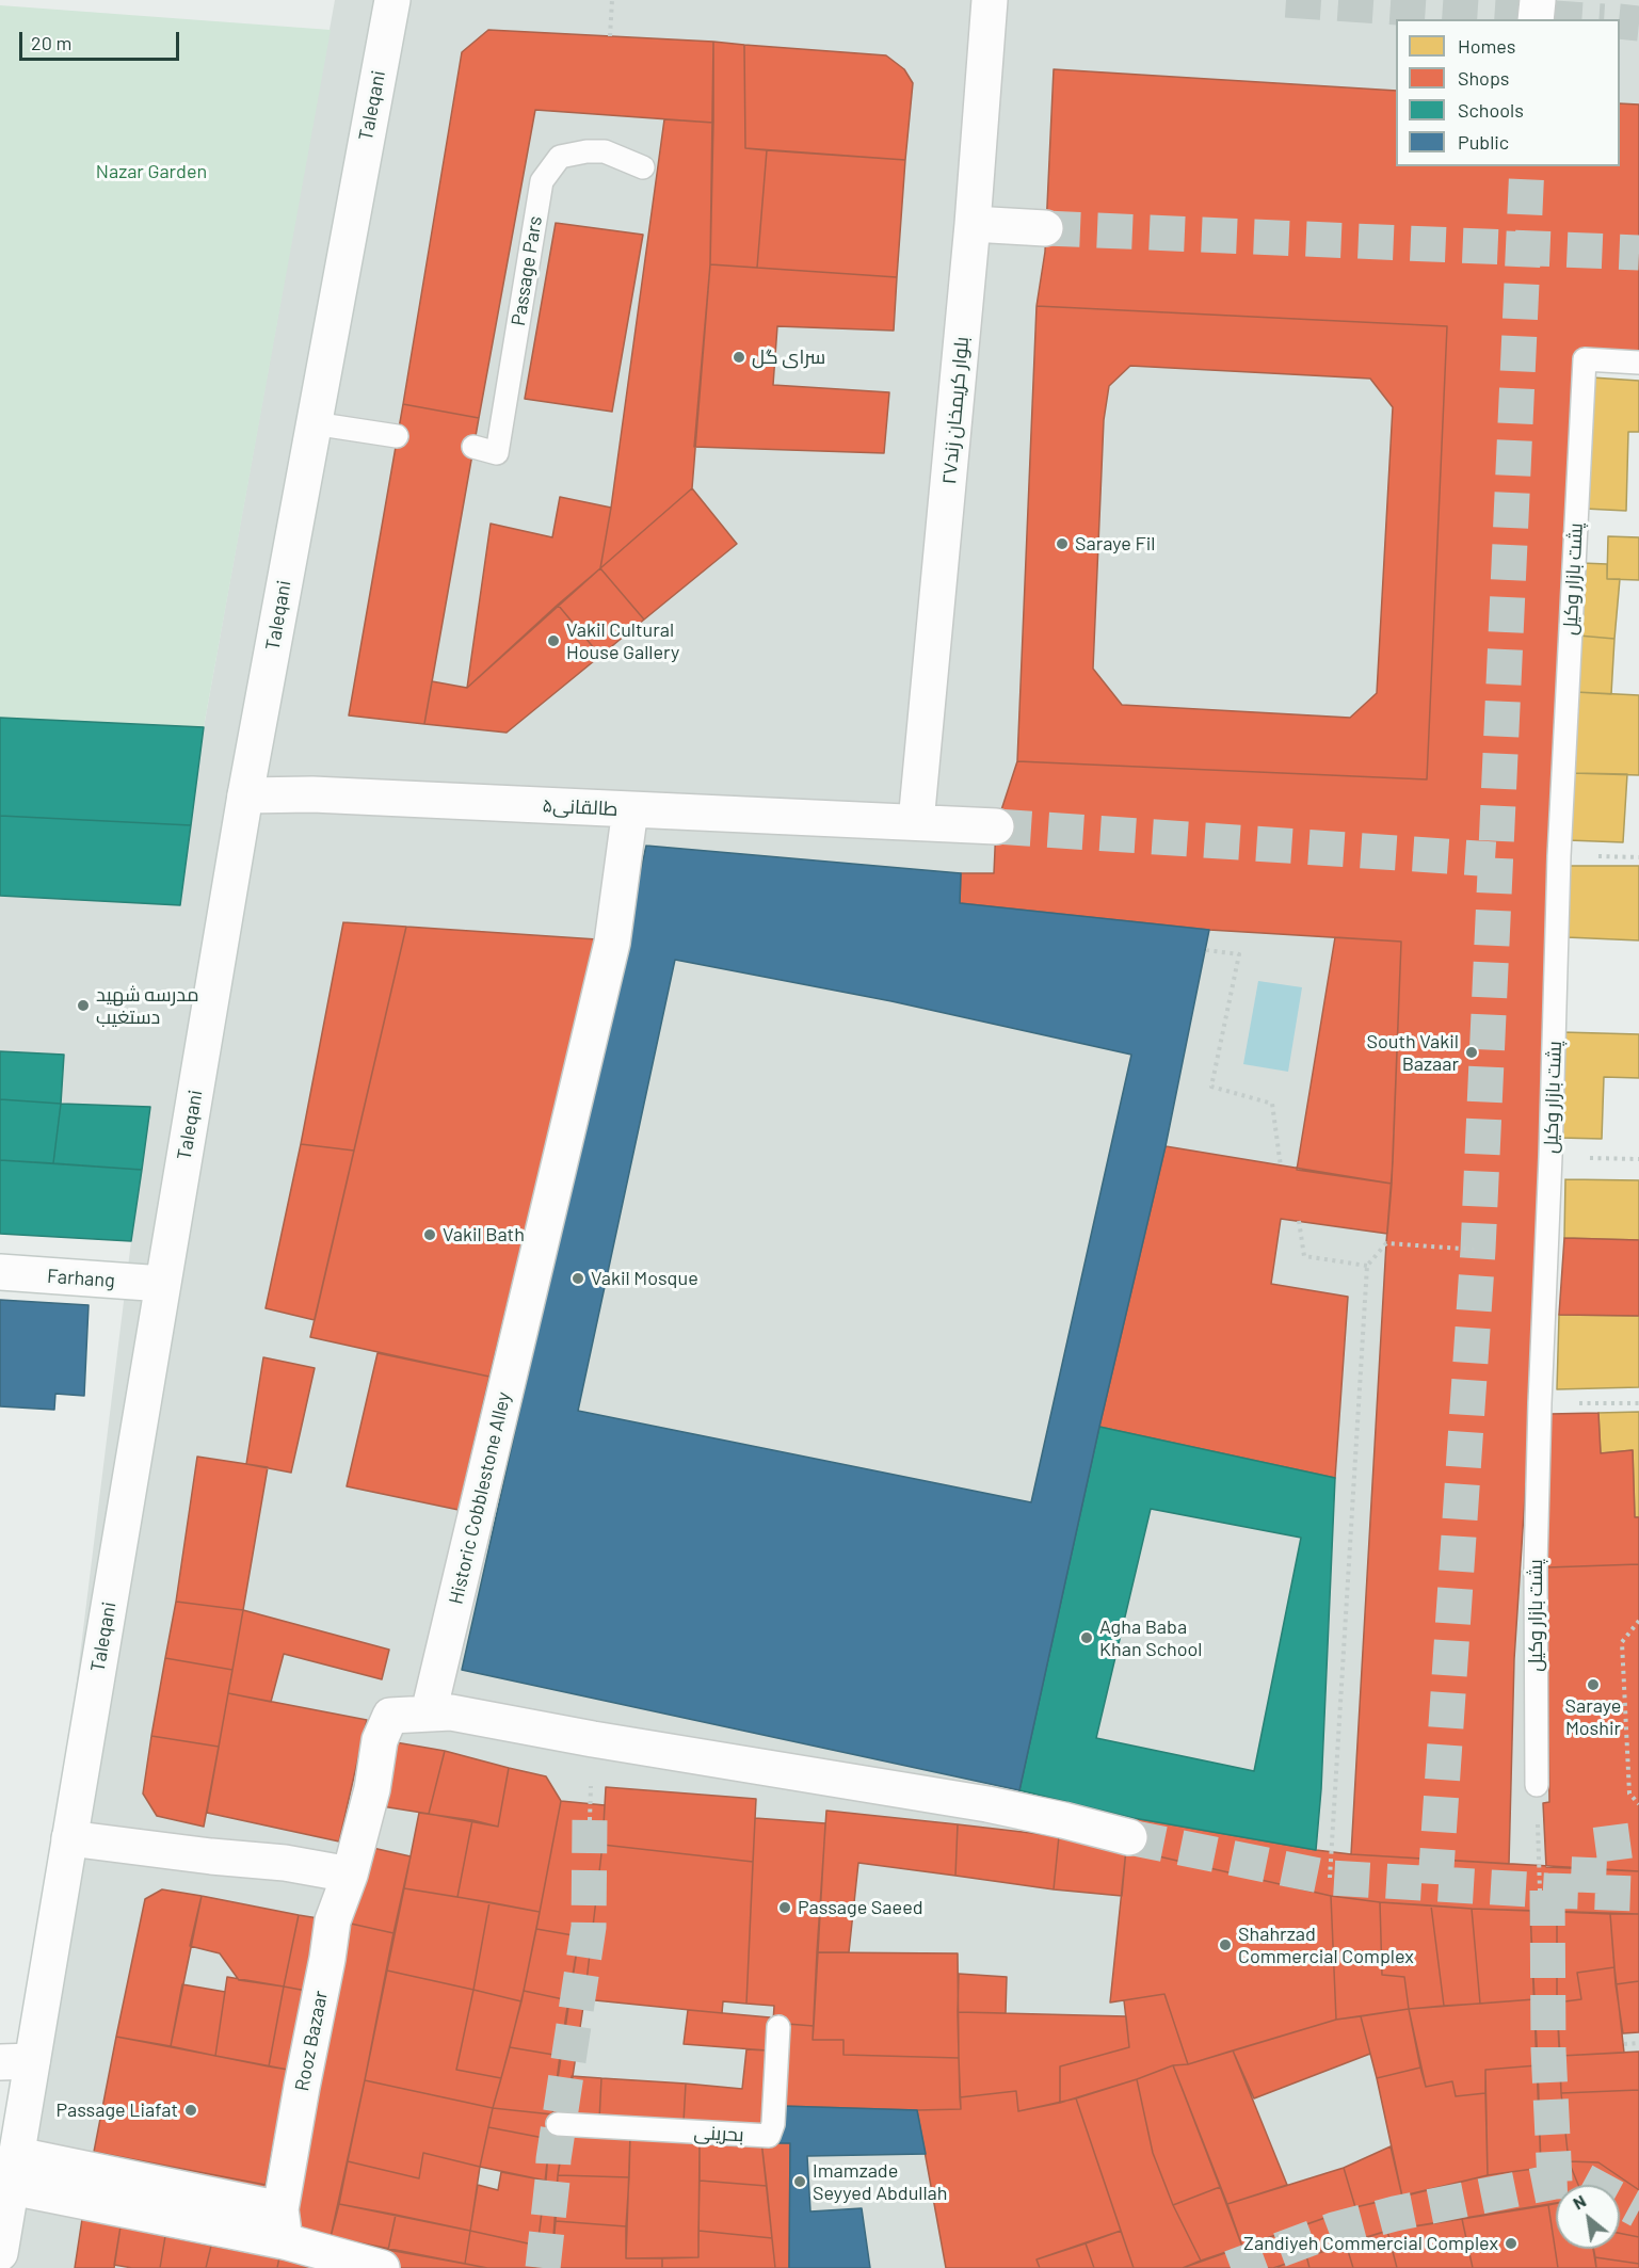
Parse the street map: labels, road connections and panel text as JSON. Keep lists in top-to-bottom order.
{
  "streets": {
    "street": [
      "Taleqani",
      "بلوار کریمخان زند۲۷",
      "طالقانی۵",
      "Farhang",
      "Historic Cobblestone Alley",
      "Rooz Bazaar"
    ],
    "lane": ["Passage Pars", "پشت بازار وکیل", "بحرینی"]
  },
  "crossings": [
    ["Taleqani", "طالقانی۵"],
    ["Taleqani", "Farhang"],
    ["بلوار کریمخان زند۲۷", "طالقانی۵"],
    ["طالقانی۵", "Historic Cobblestone Alley"]
  ],
  "parks": ["Nazar Garden"],
  "places": [
    "سرای گل",
    "Saraye Fil",
    "Vakil Cultural House Gallery",
    "مدرسه شهید دستغیب",
    "South Vakil Bazaar",
    "Vakil Bath",
    "Vakil Mosque",
    "Agha Baba Khan School",
    "Saraye Moshir",
    "Passage Saeed",
    "Shahrzad Commercial Complex",
    "Passage Liafat",
    "Imamzade Seyyed Abdullah",
    "Zandiyeh Commercial Complex"
  ],
  "legend": [
    "Homes",
    "Shops",
    "Schools",
    "Public"
  ],
  "scale_bar": "20 m",
  "north": "top left"
}
